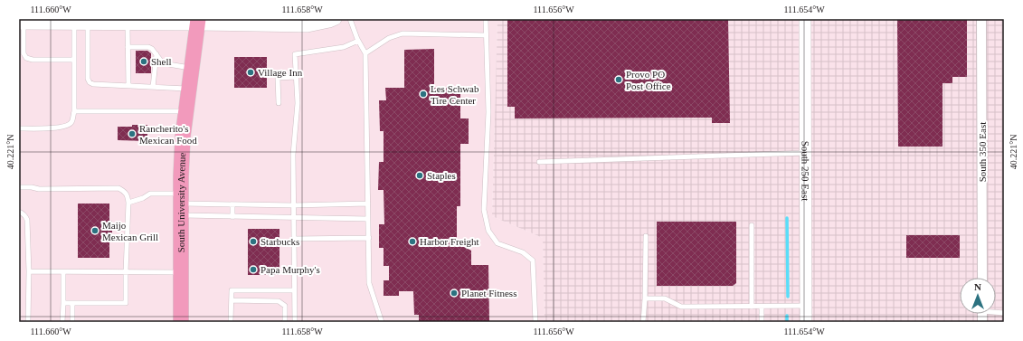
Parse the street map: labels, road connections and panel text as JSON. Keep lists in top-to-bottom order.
{
  "streets": {
    "highway": ["South University Avenue"],
    "street": ["South 350 East", "South 250 East"]
  },
  "places": [
    "Shell",
    "Village Inn",
    "Provo PO Post Office",
    "Les Schwab Tire Center",
    "Rancherito's Mexican Food",
    "Staples",
    "Maijo Mexican Grill",
    "Starbucks",
    "Harbor Freight",
    "Papa Murphy's",
    "Planet Fitness"
  ],
  "north": "top",
  "coordinates": [
    "111.660°W",
    "111.658°W",
    "111.656°W",
    "111.654°W",
    "40.221°N"
  ]
}
